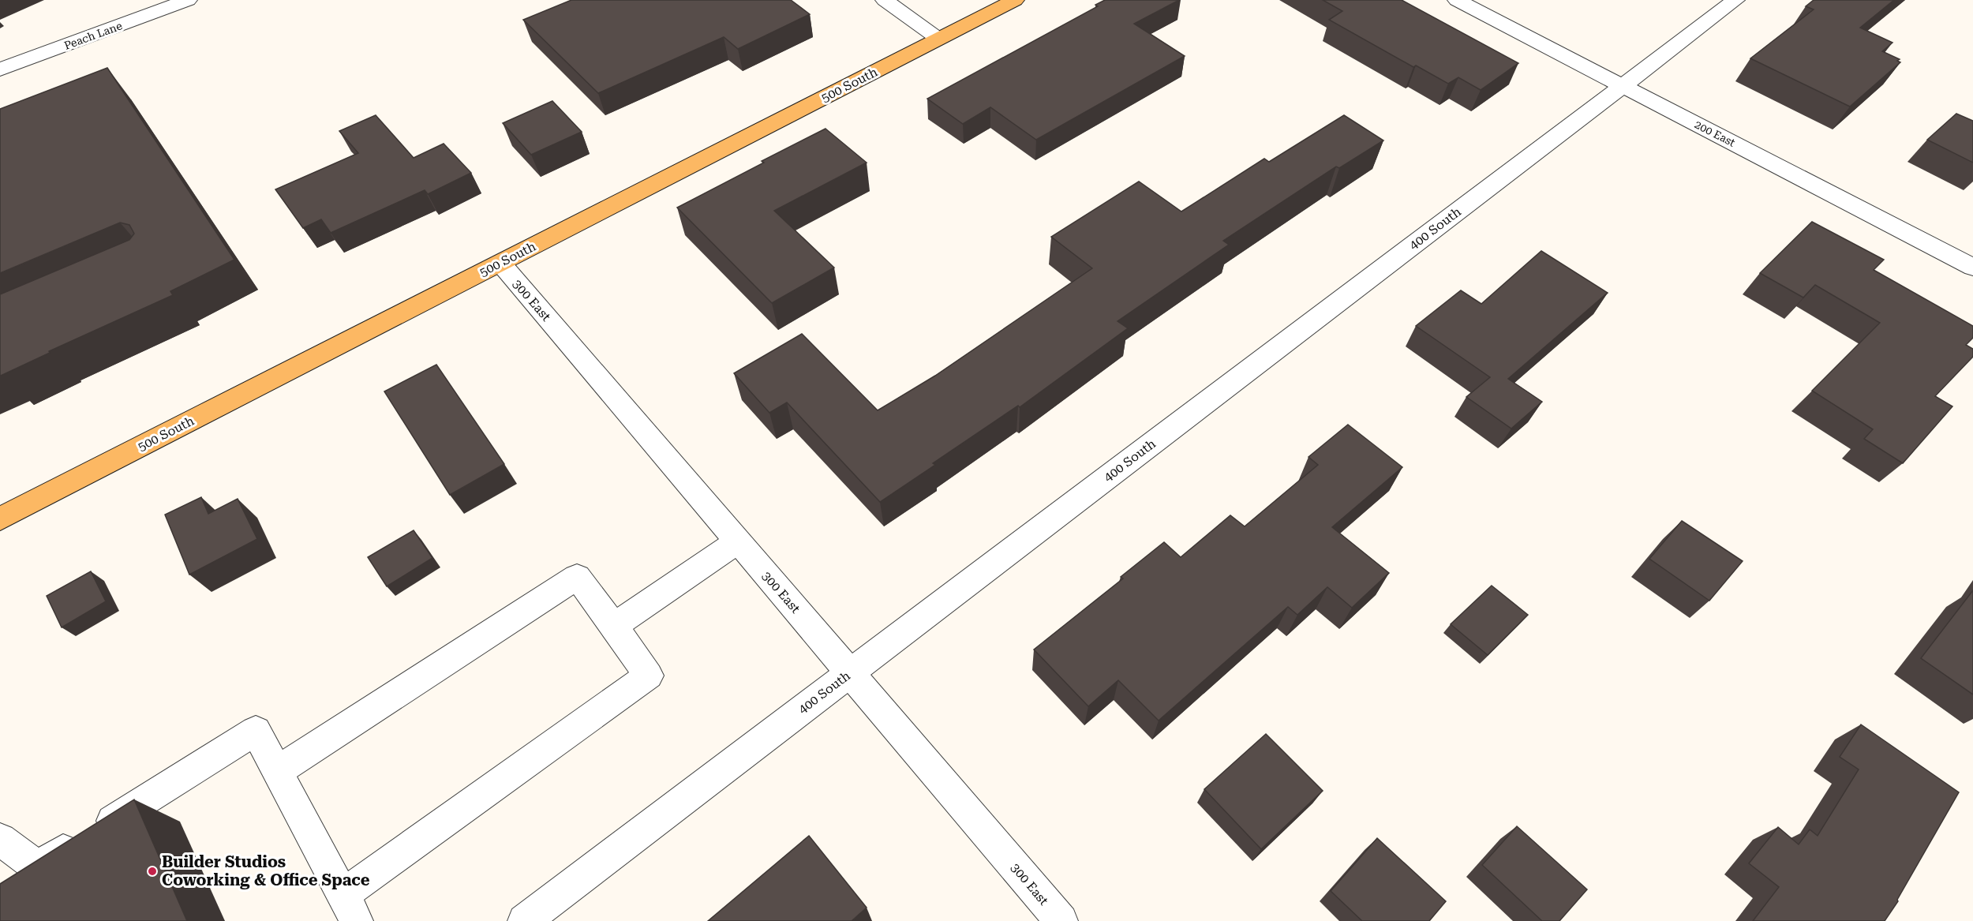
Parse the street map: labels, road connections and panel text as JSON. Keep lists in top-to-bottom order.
{
  "streets": {
    "main road": ["500 South"],
    "street": [
      "Peach Lane",
      "200 East",
      "400 South",
      "300 East"
    ]
  },
  "crossings": [
    ["500 South", "300 East"],
    ["200 East", "400 South"],
    ["400 South", "300 East"]
  ],
  "places": ["Builder Studios Coworking & Office Space"]
}
